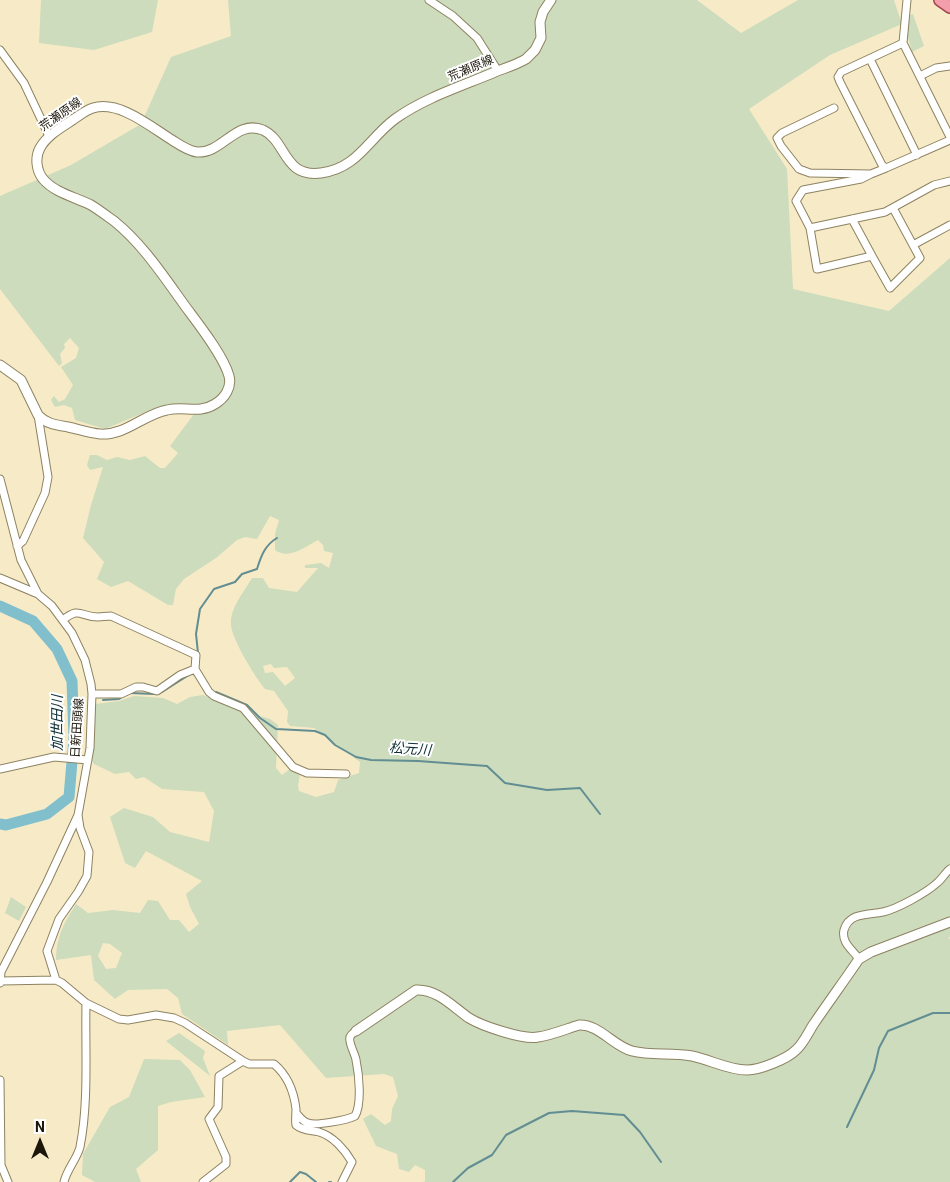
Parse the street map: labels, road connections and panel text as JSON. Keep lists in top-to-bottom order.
{
  "streets": {
    "street": ["荒瀬原線", "日新田頭線"]
  },
  "water": ["加世田川", "松元川"],
  "north": "top"
}
